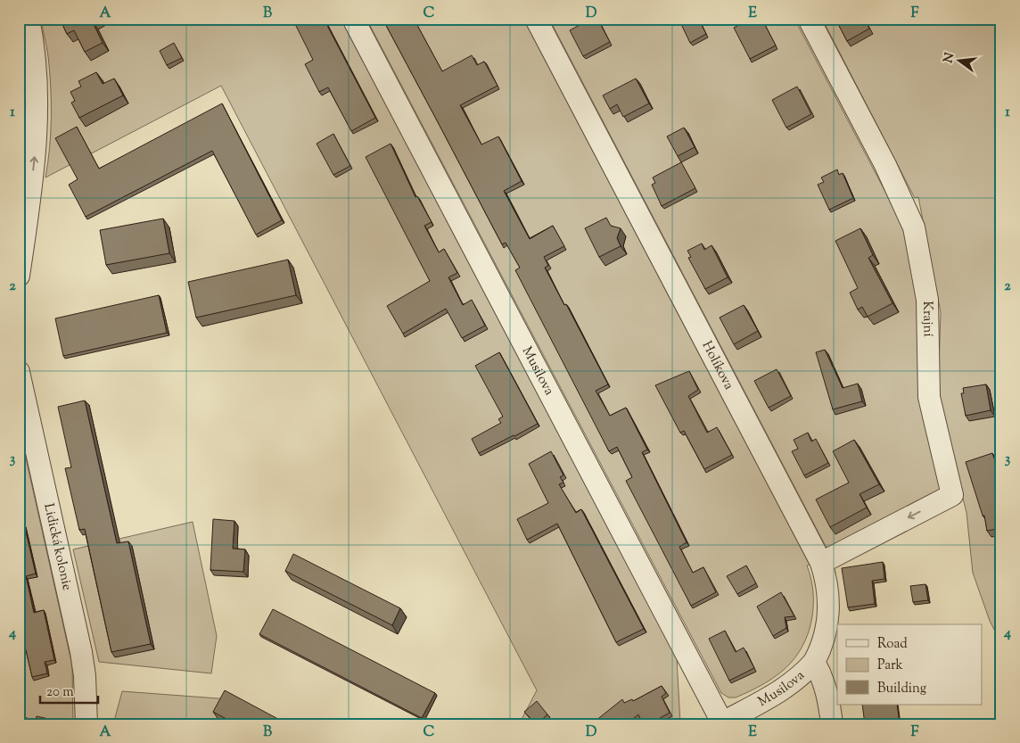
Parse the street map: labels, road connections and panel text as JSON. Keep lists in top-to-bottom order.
{
  "streets": {
    "street": [
      "Krajní",
      "Holíkova",
      "Musilova",
      "Lidická kolonie"
    ]
  },
  "crossings": [
    ["Krajní", "Holíkova"],
    ["Holíkova", "Musilova"]
  ],
  "one_way": ["Krajní"],
  "legend": ["Road", "Park", "Building"],
  "scale_bar": "20 m",
  "north": "left",
  "grid": {
    "columns": [
      "A",
      "B",
      "C",
      "D",
      "E",
      "F"
    ],
    "rows": [
      "1",
      "2",
      "3",
      "4"
    ]
  }
}
